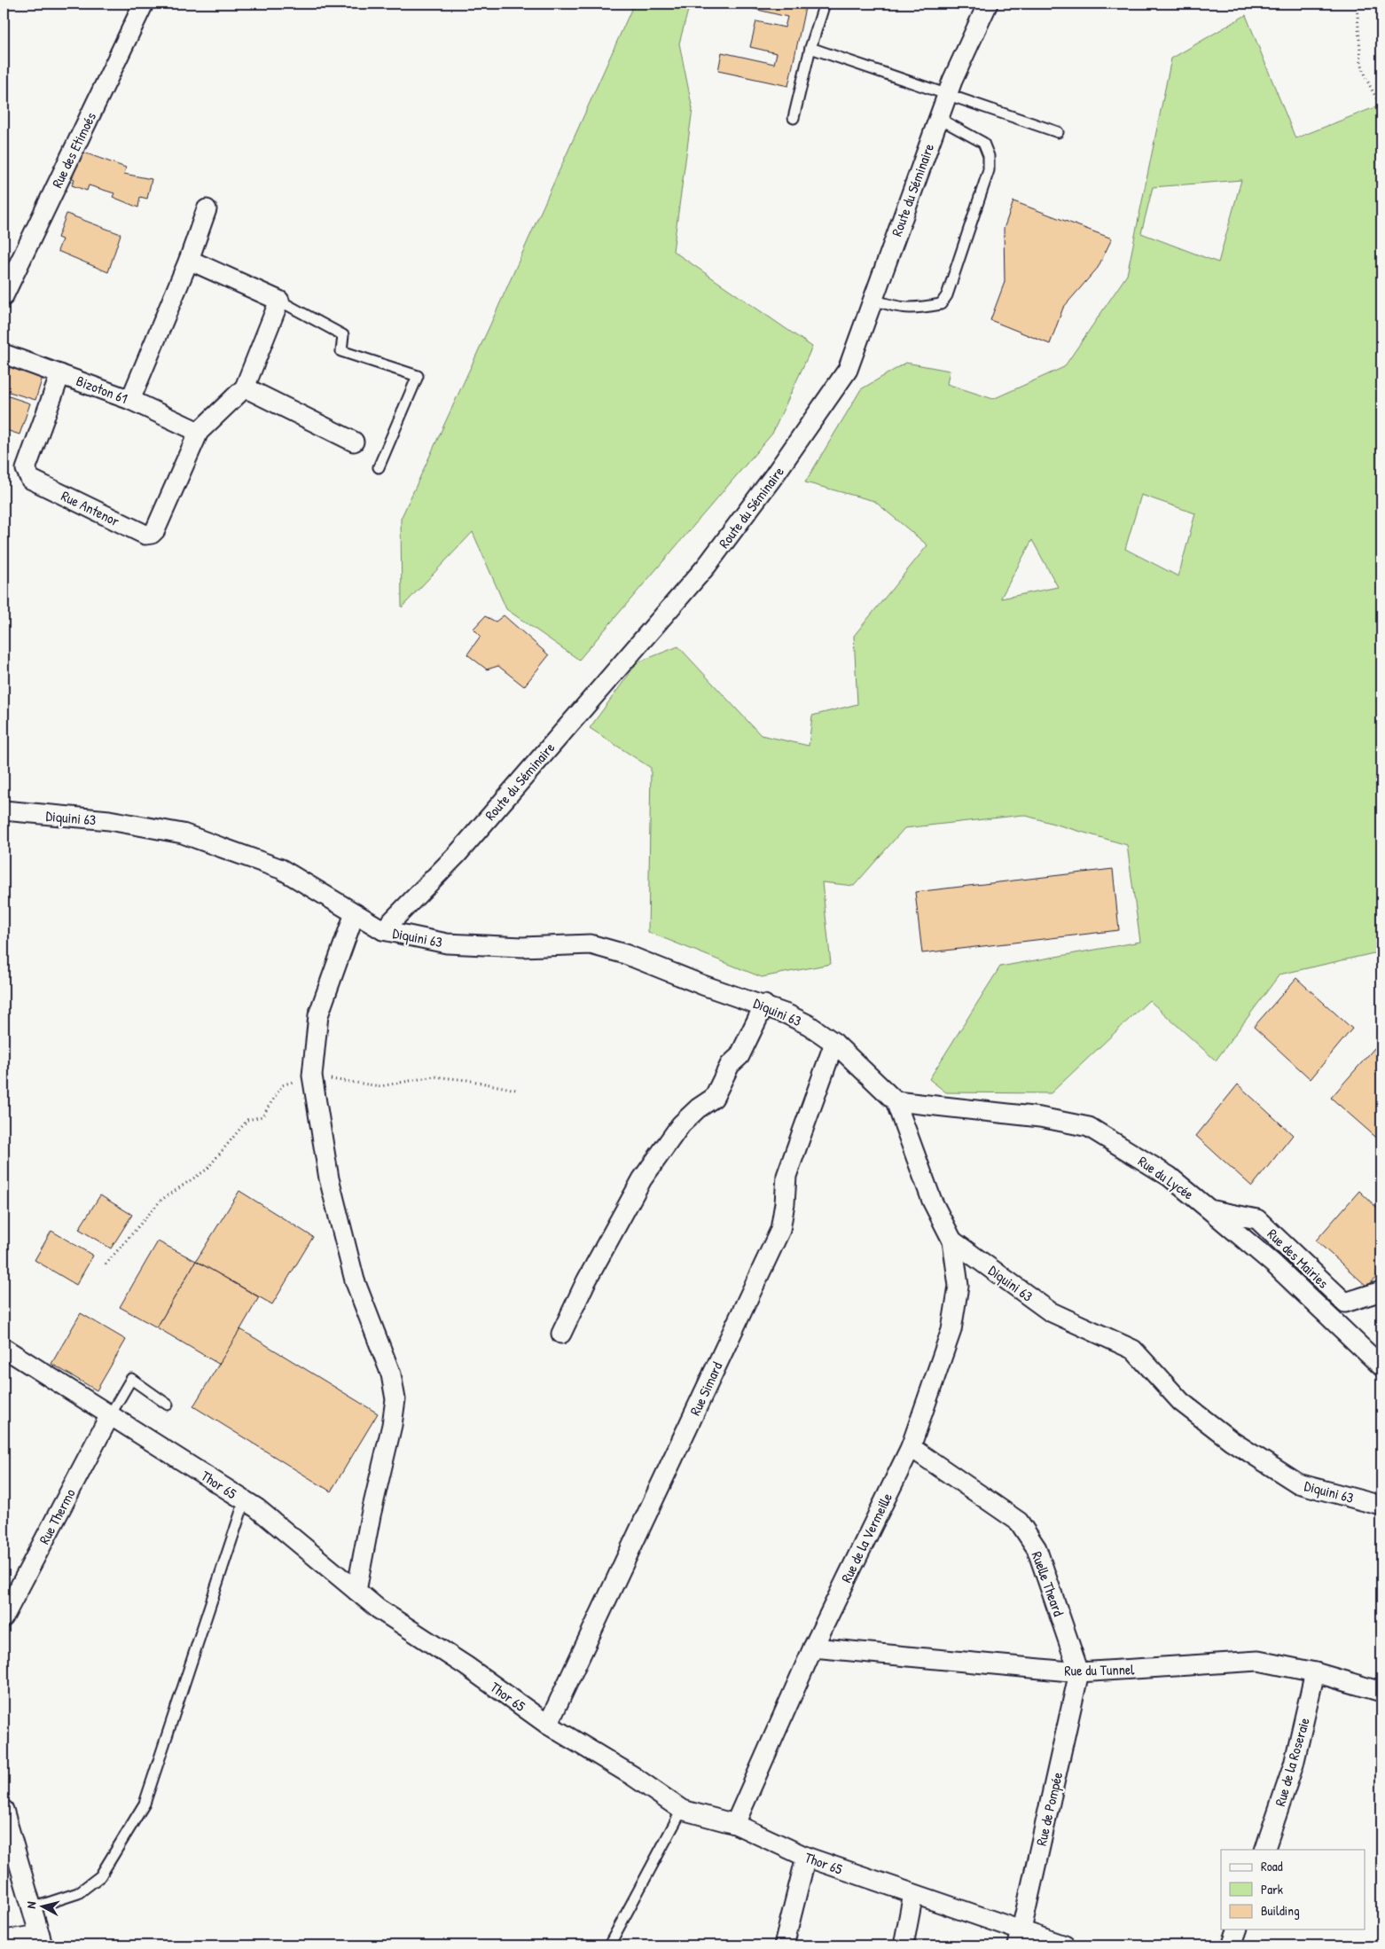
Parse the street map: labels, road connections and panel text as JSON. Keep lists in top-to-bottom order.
{
  "streets": {
    "street": [
      "Rue des Etimoés",
      "Route du Séminaire",
      "Bizoton 61",
      "Rue Antenor",
      "Diquini 63",
      "Rue du Lycée",
      "Rue des Mairies",
      "Rue Simard",
      "Thor 65",
      "Rue Thermo",
      "Rue de la Vermeille",
      "Ruelle Theard",
      "Rue du Tunnel",
      "Rue de la Roseraie",
      "Rue de Pompée"
    ]
  },
  "crossings": [
    ["Route du Séminaire", "Diquini 63"],
    ["Bizoton 61", "Rue Antenor"],
    ["Diquini 63", "Rue du Lycée"],
    ["Diquini 63", "Rue Simard"],
    ["Diquini 63", "Rue de la Vermeille"],
    ["Rue du Lycée", "Rue des Mairies"],
    ["Rue Simard", "Thor 65"],
    ["Thor 65", "Rue Thermo"],
    ["Thor 65", "Rue de la Vermeille"],
    ["Thor 65", "Rue de Pompée"],
    ["Rue de la Vermeille", "Ruelle Theard"],
    ["Rue de la Vermeille", "Rue du Tunnel"],
    ["Ruelle Theard", "Rue du Tunnel"],
    ["Ruelle Theard", "Rue de Pompée"],
    ["Rue du Tunnel", "Rue de la Roseraie"],
    ["Rue du Tunnel", "Rue de Pompée"]
  ],
  "legend": ["Road", "Park", "Building"],
  "north": "left"
}
